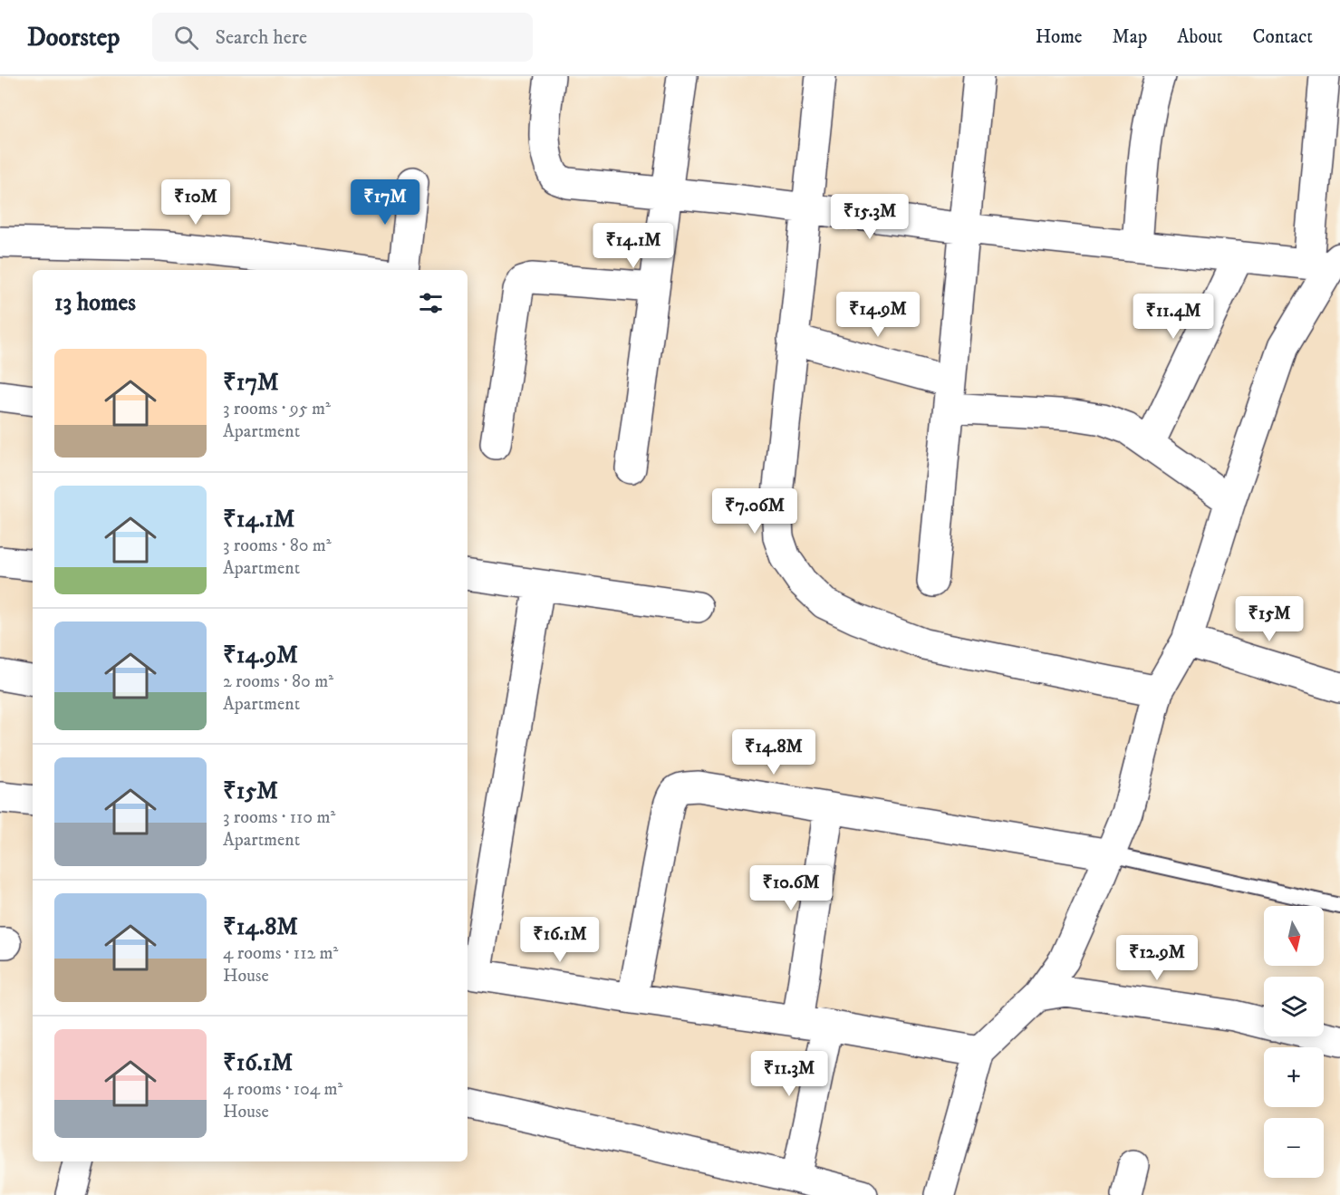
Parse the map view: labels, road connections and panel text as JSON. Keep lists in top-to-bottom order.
{
  "north": "bottom",
  "page": {
    "header": "Doorstep",
    "search": "Search here",
    "nav": [
      "Home",
      "Map",
      "About",
      "Contact"
    ],
    "price": [
      "₹10M",
      "₹17M",
      "₹15.3M",
      "₹14.1M",
      "₹14.9M",
      "₹11.4M",
      "₹7.06M",
      "₹15M",
      "₹14.8M",
      "₹10.6M",
      "₹16.1M",
      "₹12.9M",
      "₹11.3M"
    ],
    "heading": "13 homes",
    "list": [
      {
        "name": "₹17M",
        "note": "3 rooms · 95 m² · Apartment"
      },
      {
        "name": "₹14.1M",
        "note": "3 rooms · 80 m² · Apartment"
      },
      {
        "name": "₹14.9M",
        "note": "2 rooms · 80 m² · Apartment"
      },
      {
        "name": "₹15M",
        "note": "3 rooms · 110 m² · Apartment"
      },
      {
        "name": "₹14.8M",
        "note": "4 rooms · 112 m² · House"
      },
      {
        "name": "₹16.1M",
        "note": "4 rooms · 104 m² · House"
      }
    ],
    "map_buttons": ["+", "−"]
  }
}
